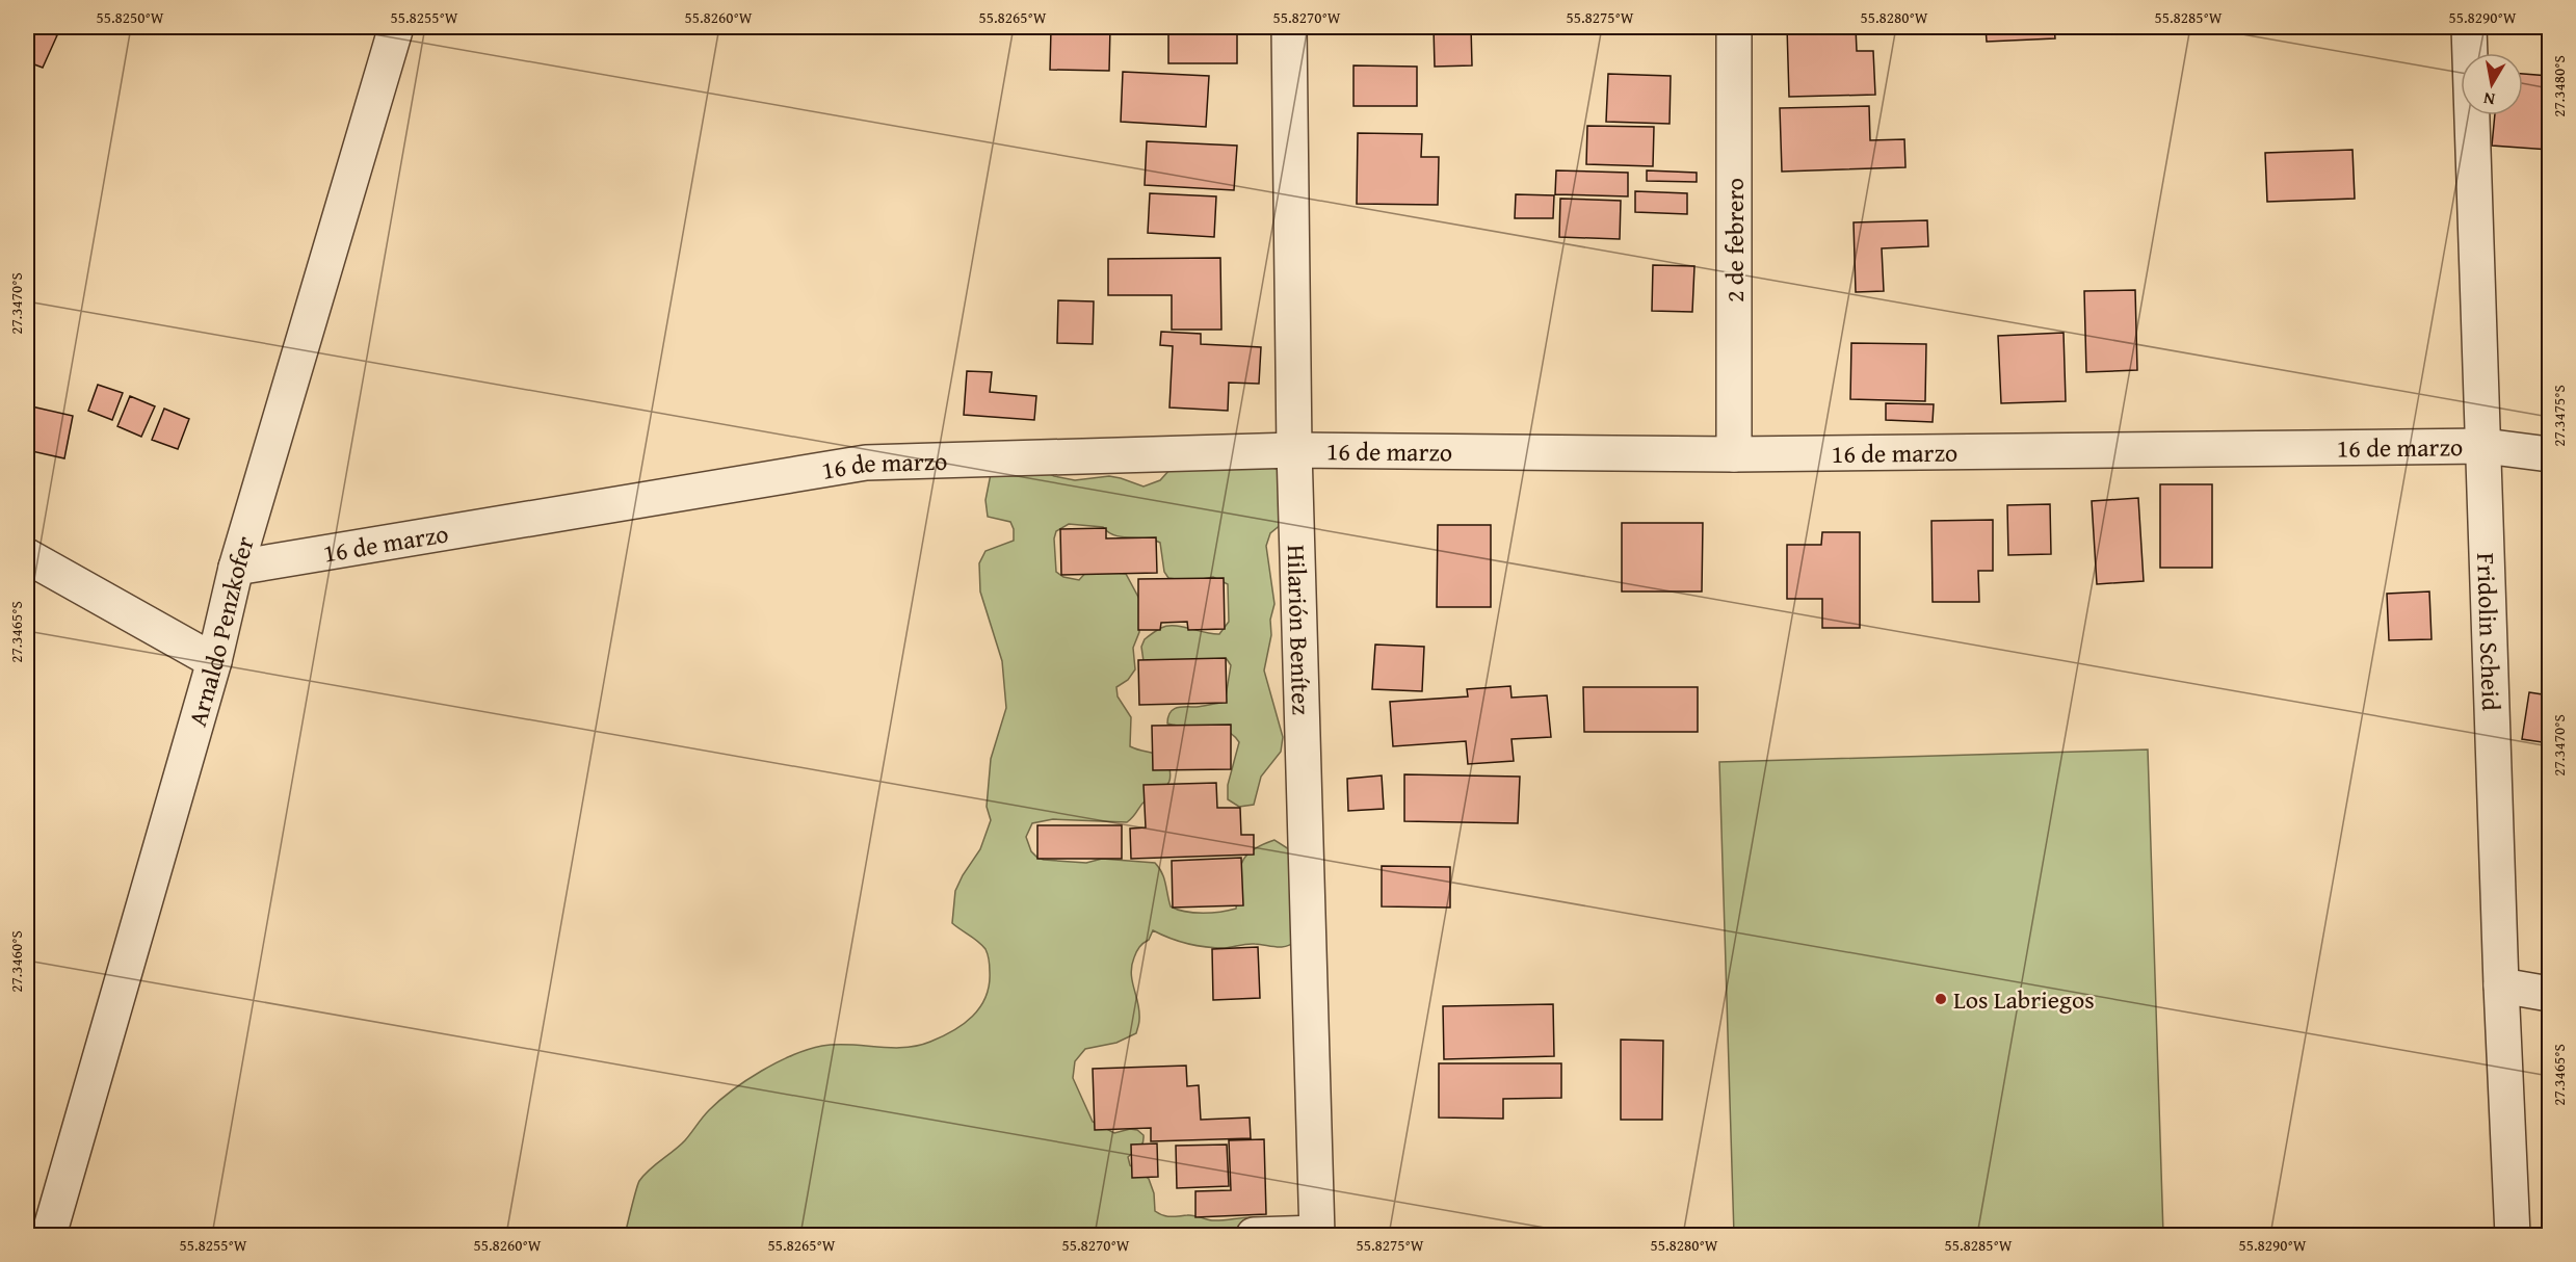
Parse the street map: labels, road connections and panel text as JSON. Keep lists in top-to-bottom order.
{
  "streets": {
    "street": [
      "2 de febrero",
      "16 de marzo",
      "Arnaldo Penzkofer",
      "Hilarión Benítez",
      "Fridolin Scheid"
    ]
  },
  "crossings": [
    ["2 de febrero", "16 de marzo"],
    ["16 de marzo", "Arnaldo Penzkofer"],
    ["16 de marzo", "Hilarión Benítez"],
    ["16 de marzo", "Fridolin Scheid"]
  ],
  "places": ["Los Labriegos"],
  "north": "bottom",
  "coordinates": [
    "55.8250°W",
    "55.8255°W",
    "55.8260°W",
    "55.8265°W",
    "55.8270°W",
    "55.8275°W",
    "55.8280°W",
    "55.8285°W",
    "55.8290°W",
    "27.3480°S",
    "27.3470°S",
    "27.3475°S",
    "27.3465°S",
    "27.3460°S"
  ]
}
